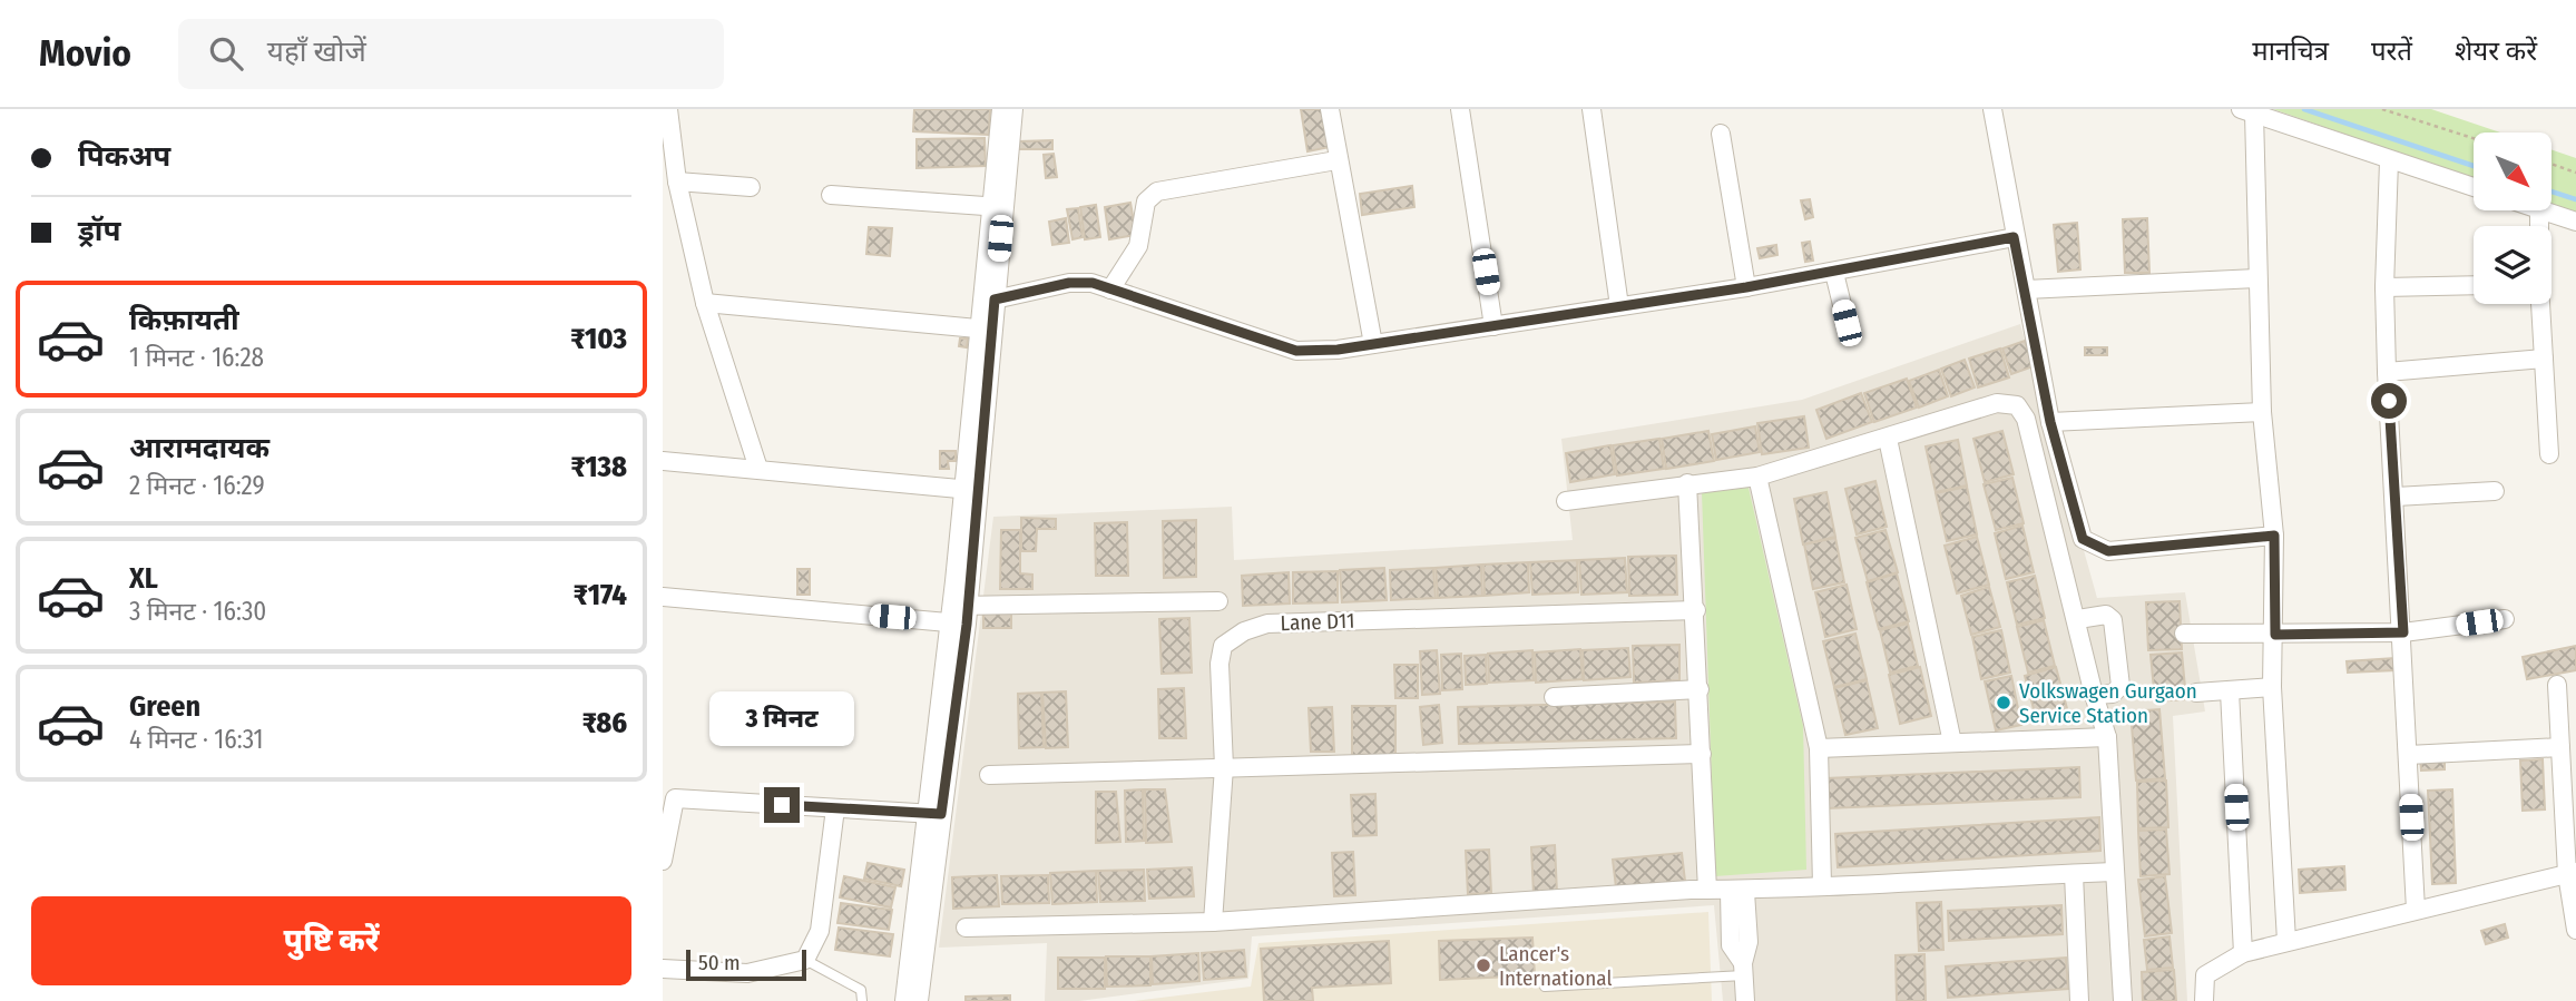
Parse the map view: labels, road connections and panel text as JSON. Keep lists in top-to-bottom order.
{
  "streets": {
    "street": ["Lane D11"]
  },
  "places": ["Volkswagen Gurgaon Service Station", "Lancer's International"],
  "scale_bar": "50 m",
  "north": "bottom right",
  "page": {
    "header": "Movio",
    "search": "यहाँ खोजें",
    "nav": ["मानचित्र", "परतें", "शेयर करें"],
    "banner": ["पिकअप", "ड्रॉप"],
    "list": [
      {
        "name": "किफ़ायती",
        "note": "1 मिनट · 16:28",
        "value": "₹103"
      },
      {
        "name": "आरामदायक",
        "note": "2 मिनट · 16:29",
        "value": "₹138"
      },
      {
        "name": "XL",
        "note": "3 मिनट · 16:30",
        "value": "₹174"
      },
      {
        "name": "Green",
        "note": "4 मिनट · 16:31",
        "value": "₹86"
      }
    ],
    "bubble": "3 मिनट",
    "buttons": "पुष्टि करें",
    "scale": "50 m"
  }
}
